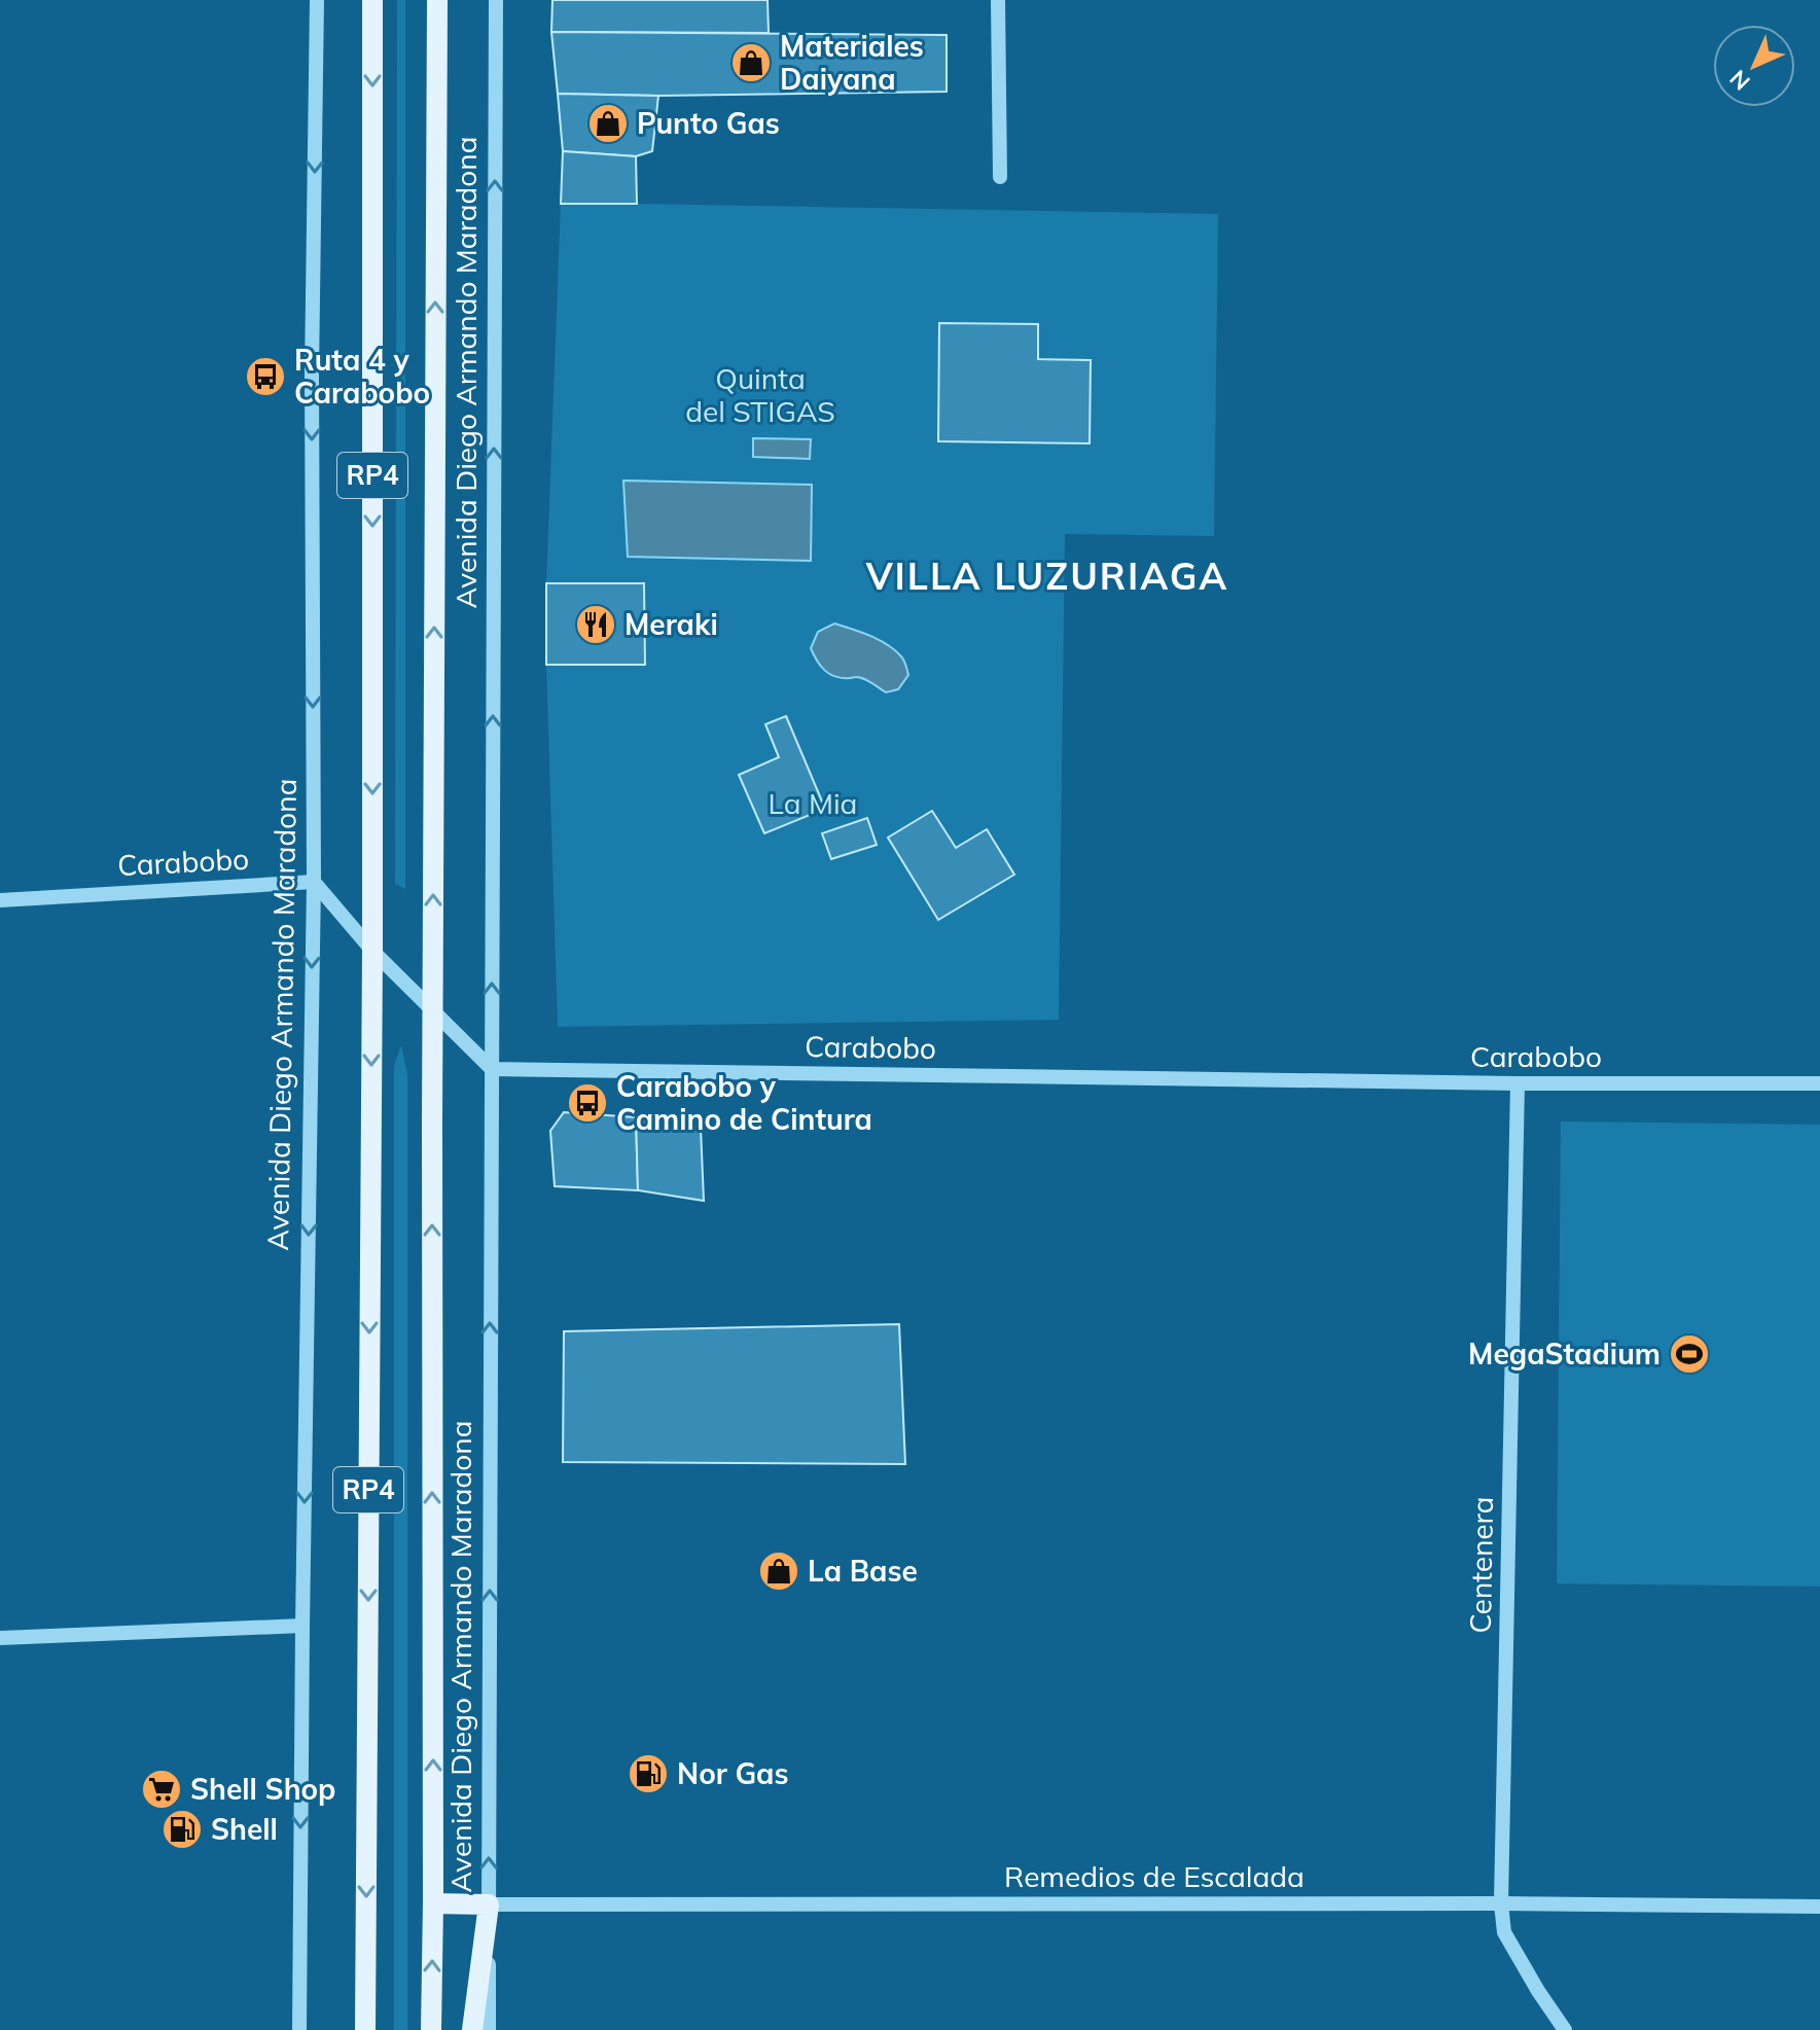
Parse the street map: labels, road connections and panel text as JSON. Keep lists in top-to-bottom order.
{
  "streets": {
    "main road": ["Avenida Diego Armando Maradona", "RP4"],
    "street": ["Carabobo", "Centenera", "Remedios de Escalada"]
  },
  "crossings": [
    ["Avenida Diego Armando Maradona", "Carabobo"],
    ["Avenida Diego Armando Maradona", "Remedios de Escalada"],
    ["Carabobo", "Centenera"],
    ["Centenera", "Remedios de Escalada"]
  ],
  "districts": ["VILLA LUZURIAGA"],
  "parks": ["Quinta del STIGAS", "La Mia"],
  "places": {
    "shop": ["Materiales Daiyana", "Punto Gas", "La Base"],
    "bus stop": ["Ruta 4 y Carabobo", "Carabobo y Camino de Cintura"],
    "restaurant": ["Meraki"],
    "sports": ["MegaStadium"],
    "fuel station": ["Nor Gas", "Shell"],
    "supermarket": ["Shell Shop"]
  },
  "north": "bottom left"
}
